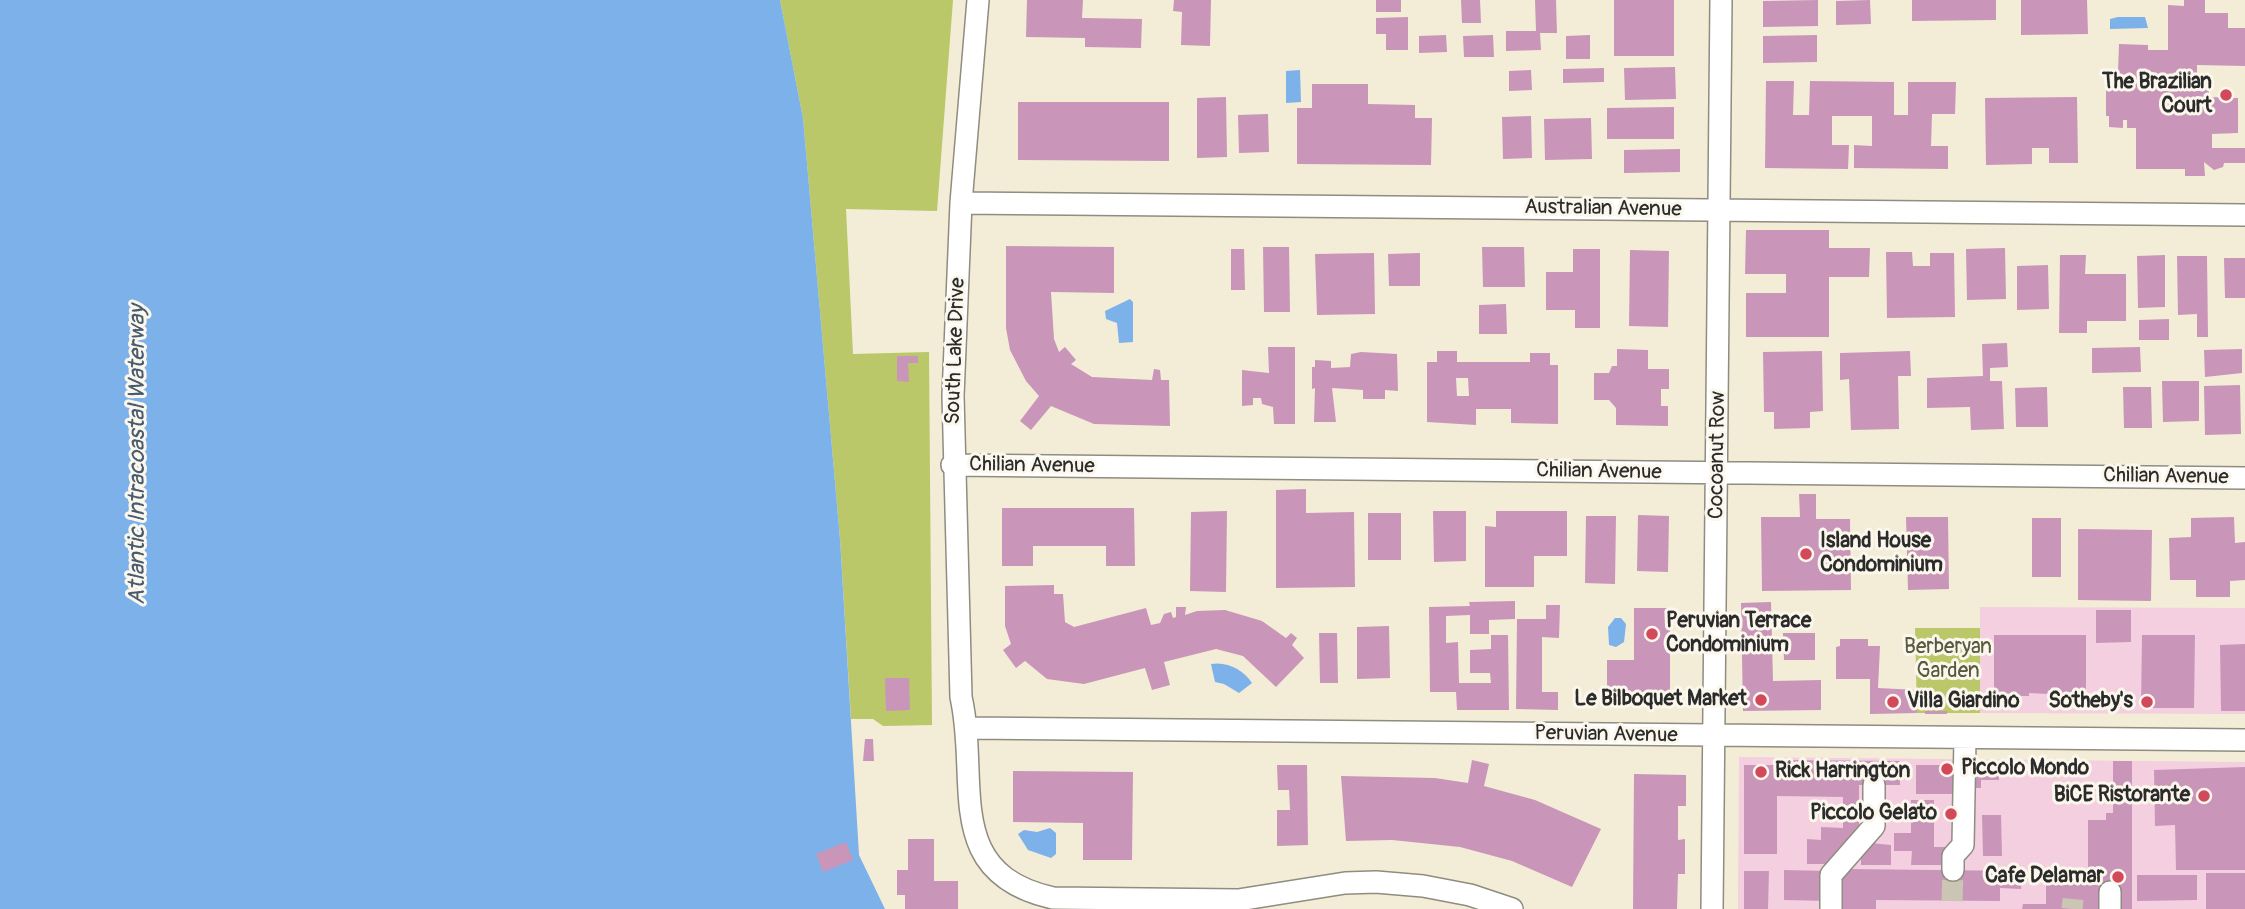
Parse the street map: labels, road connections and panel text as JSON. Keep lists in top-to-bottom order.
{
  "streets": {
    "street": [
      "Australian Avenue",
      "South Lake Drive",
      "Cocoanut Row",
      "Chilian Avenue",
      "Peruvian Avenue"
    ]
  },
  "crossings": [
    ["Australian Avenue", "South Lake Drive"],
    ["Australian Avenue", "Cocoanut Row"],
    ["South Lake Drive", "Chilian Avenue"],
    ["South Lake Drive", "Peruvian Avenue"],
    ["Cocoanut Row", "Chilian Avenue"],
    ["Cocoanut Row", "Peruvian Avenue"]
  ],
  "water": ["Atlantic Intracoastal Waterway"],
  "parks": ["Berberyan Garden"],
  "places": [
    "The Brazilian Court",
    "Island House Condominium",
    "Peruvian Terrace Condominium",
    "Le Bilboquet Market",
    "Villa Giardino",
    "Sotheby's",
    "Piccolo Mondo",
    "Rick Harrington",
    "BiCE Ristorante",
    "Piccolo Gelato",
    "Cafe Delamar"
  ]
}
